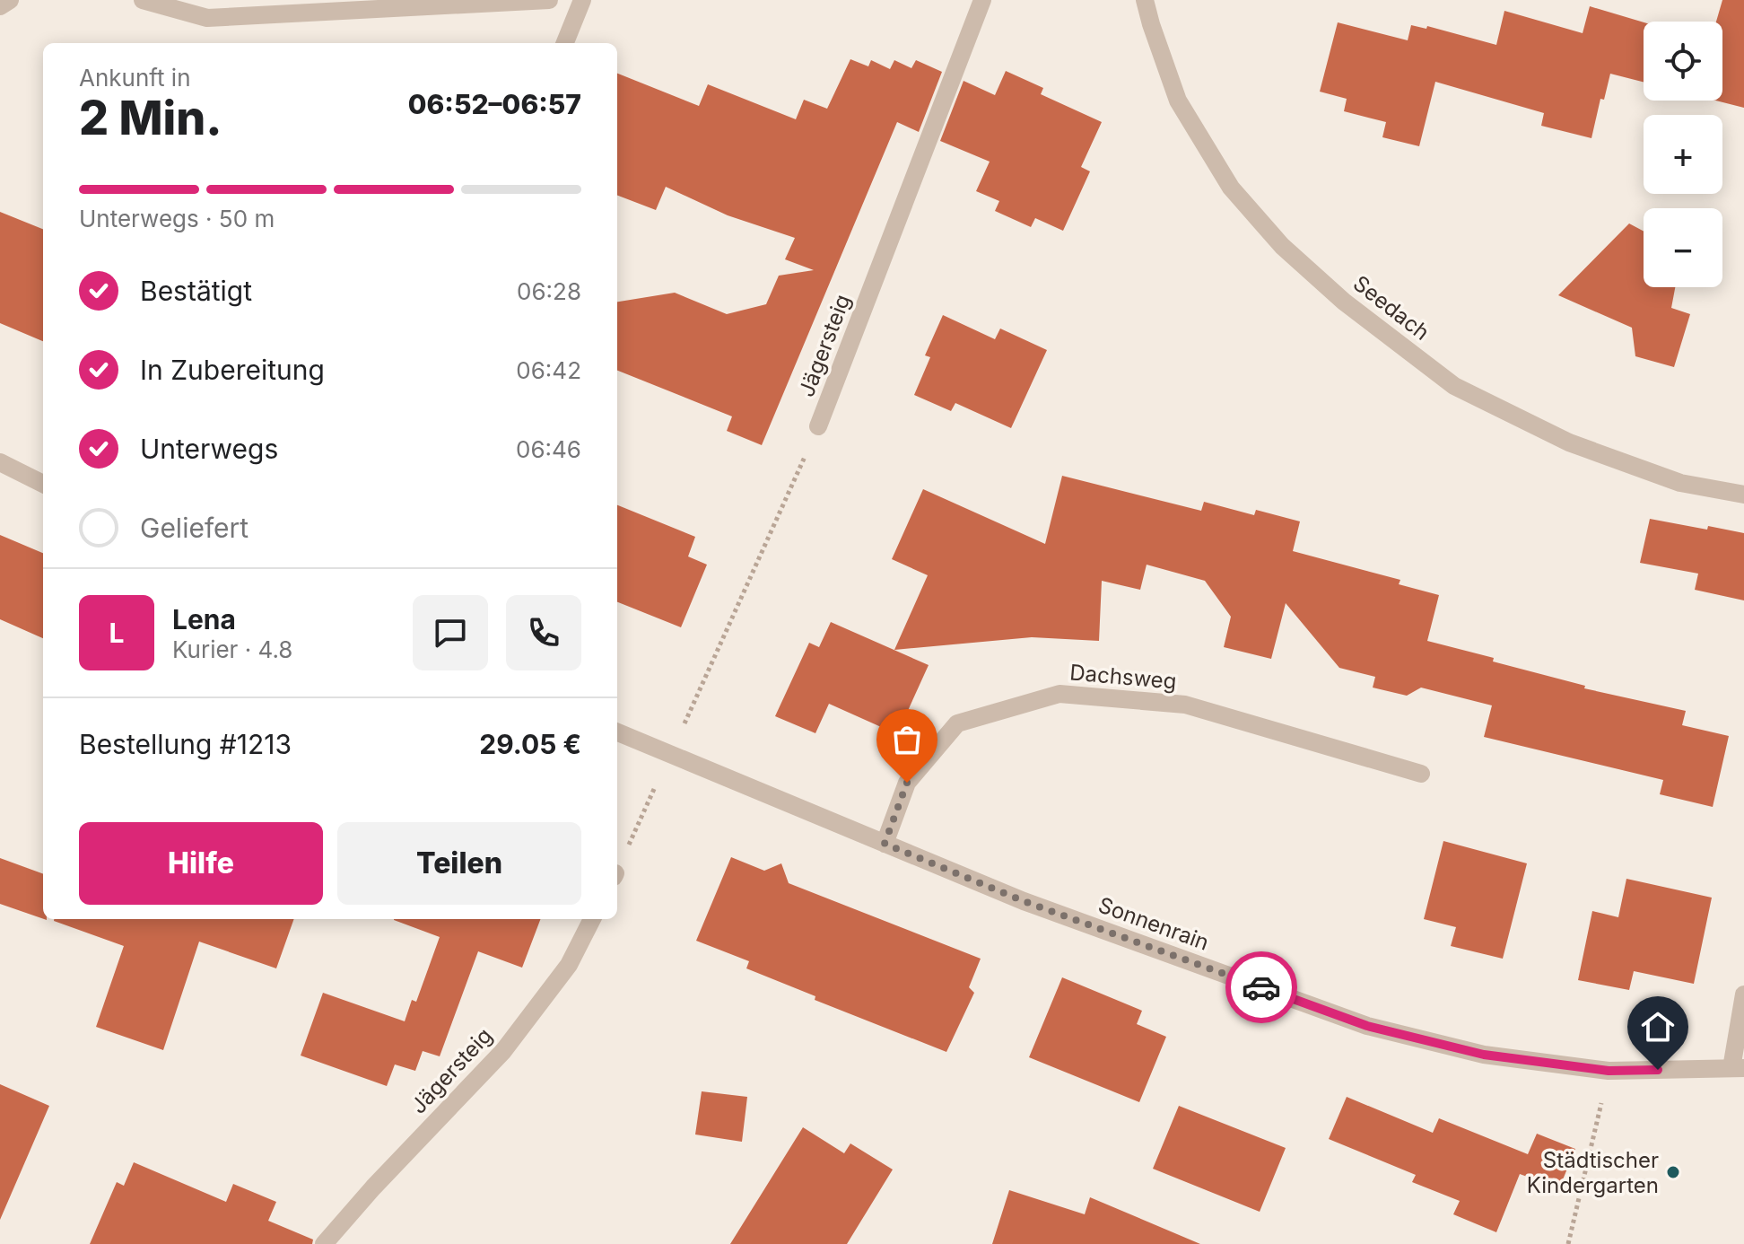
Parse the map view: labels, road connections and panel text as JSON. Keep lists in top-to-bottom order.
{
  "streets": {
    "street": [
      "Seedach",
      "Jägersteig",
      "Dachsweg",
      "Sonnenrain"
    ]
  },
  "crossings": [
    ["Dachsweg", "Sonnenrain"]
  ],
  "places": ["Städtischer Kindergarten"],
  "page": {
    "map_buttons": ["+", "−"],
    "heading": ["2 Min.", "Ankunft in", "06:52–06:57"],
    "panel": [
      "Lena",
      "Kurier · 4.8",
      "Bestellung #1213",
      "29.05 €"
    ],
    "bar": "Unterwegs · 50 m",
    "list": [
      ["Bestätigt", "06:28"],
      ["In Zubereitung", "06:42"],
      ["Unterwegs", "06:46"],
      "Geliefert"
    ],
    "round": "L",
    "buttons": ["Hilfe", "Teilen"]
  }
}
